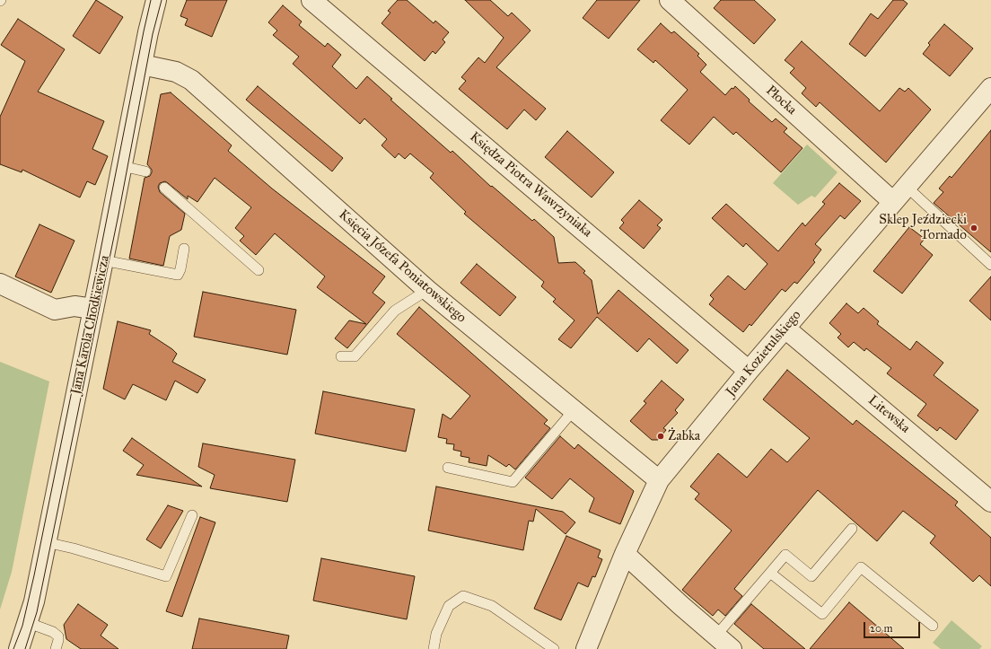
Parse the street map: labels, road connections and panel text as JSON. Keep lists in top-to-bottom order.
{
  "streets": {
    "street": [
      "Płocka",
      "Księdza Piotra Wawrzyniaka",
      "Księcia Józefa Poniatowskiego",
      "Jana Karola Chodkiewicza",
      "Jana Kozietulskiego",
      "Litewska"
    ]
  },
  "crossings": [
    ["Płocka", "Jana Kozietulskiego"],
    ["Księdza Piotra Wawrzyniaka", "Jana Kozietulskiego"],
    ["Księcia Józefa Poniatowskiego", "Jana Karola Chodkiewicza"],
    ["Księcia Józefa Poniatowskiego", "Jana Kozietulskiego"],
    ["Jana Kozietulskiego", "Litewska"]
  ],
  "places": ["Sklep Jeździecki Tornado", "Żabka"],
  "scale_bar": "20 m"
}
